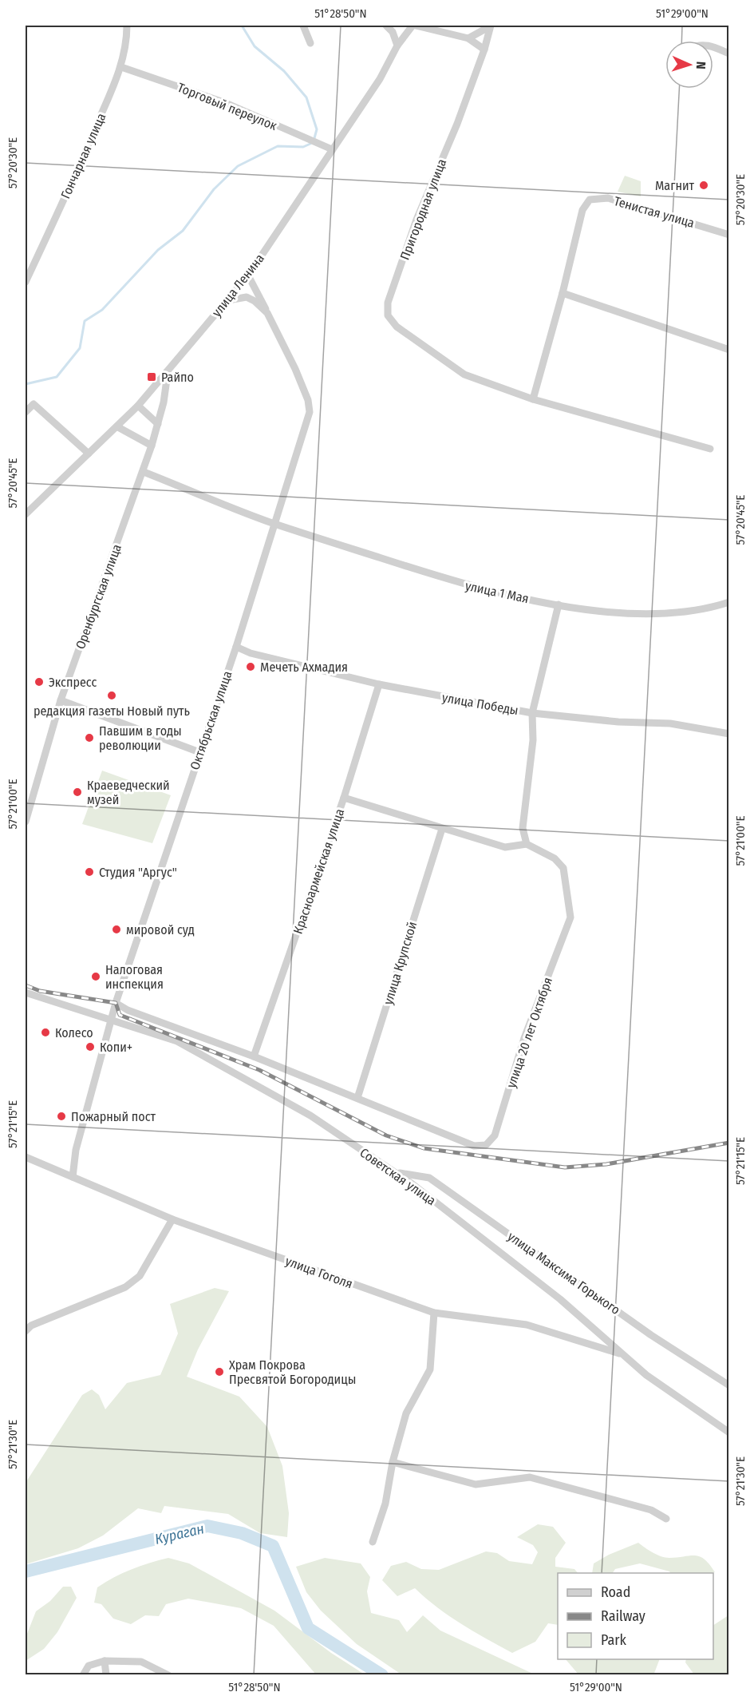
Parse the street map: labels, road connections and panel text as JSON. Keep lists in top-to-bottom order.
{
  "streets": {
    "street": [
      "Торговый переулок",
      "Гончарная улица",
      "Пригородная улица",
      "Тенистая улица",
      "улица Ленина",
      "улица 1 Мая",
      "Оренбургская улица",
      "улица Победы",
      "Октябрьская улица",
      "Красноармейская улица",
      "улица Крупской",
      "улица 20 лет Октября",
      "Советская улица",
      "улица Гоголя",
      "улица Максима Горького"
    ]
  },
  "crossings": [
    ["Торговый переулок", "Гончарная улица"],
    ["Торговый переулок", "улица Ленина"],
    ["Пригородная улица", "Тенистая улица"],
    ["улица Ленина", "Оренбургская улица"],
    ["улица Ленина", "Октябрьская улица"],
    ["улица 1 Мая", "Оренбургская улица"],
    ["улица 1 Мая", "Октябрьская улица"],
    ["улица Победы", "Октябрьская улица"],
    ["улица Победы", "Красноармейская улица"],
    ["Октябрьская улица", "Советская улица"],
    ["Октябрьская улица", "улица Гоголя"],
    ["улица Крупской", "улица 20 лет Октября"],
    ["Советская улица", "улица Гоголя"],
    ["Советская улица", "улица Максима Горького"]
  ],
  "water": ["Кураган"],
  "places": {
    "other": [
      "Магнит",
      "Мечеть Ахмадия",
      "Экспресс",
      "редакция газеты Новый путь",
      "Павшим в годы революции",
      "Краеведческий музей",
      "Студия \"Аргус\"",
      "мировой суд",
      "Налоговая инспекция",
      "Колесо",
      "Копи+",
      "Пожарный пост",
      "Храм Покрова Пресвятой Богородицы"
    ],
    "transit": ["Райпо"]
  },
  "legend": ["Road", "Railway", "Park"],
  "north": "right",
  "coordinates": [
    "51°28'50\"N",
    "51°29'00\"N",
    "57°20'30\"E",
    "57°20'45\"E",
    "57°21'00\"E",
    "57°21'15\"E",
    "57°21'30\"E"
  ]
}
